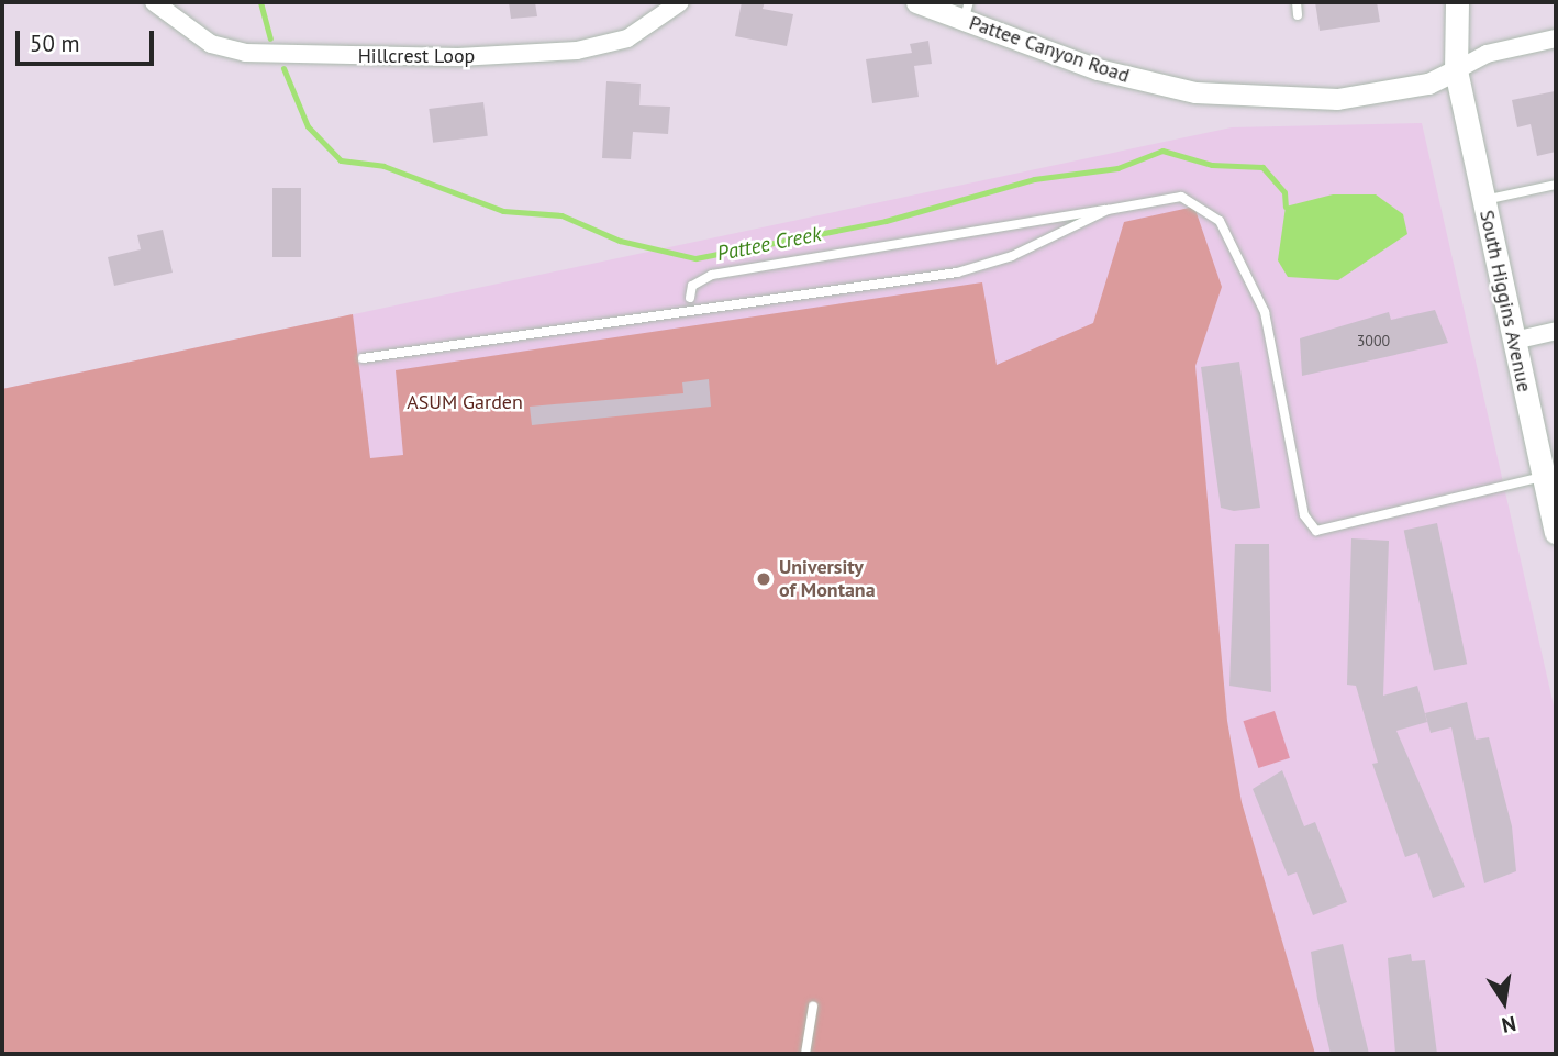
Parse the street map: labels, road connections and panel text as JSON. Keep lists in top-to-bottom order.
{
  "streets": {
    "main road": ["South Higgins Avenue"],
    "street": ["Pattee Canyon Road", "Hillcrest Loop"]
  },
  "crossings": [
    ["Pattee Canyon Road", "South Higgins Avenue"]
  ],
  "water": ["Pattee Creek"],
  "parks": ["ASUM Garden"],
  "places": ["University of Montana"],
  "house_numbers": ["3000"],
  "scale_bar": "50 m",
  "north": "bottom"
}
